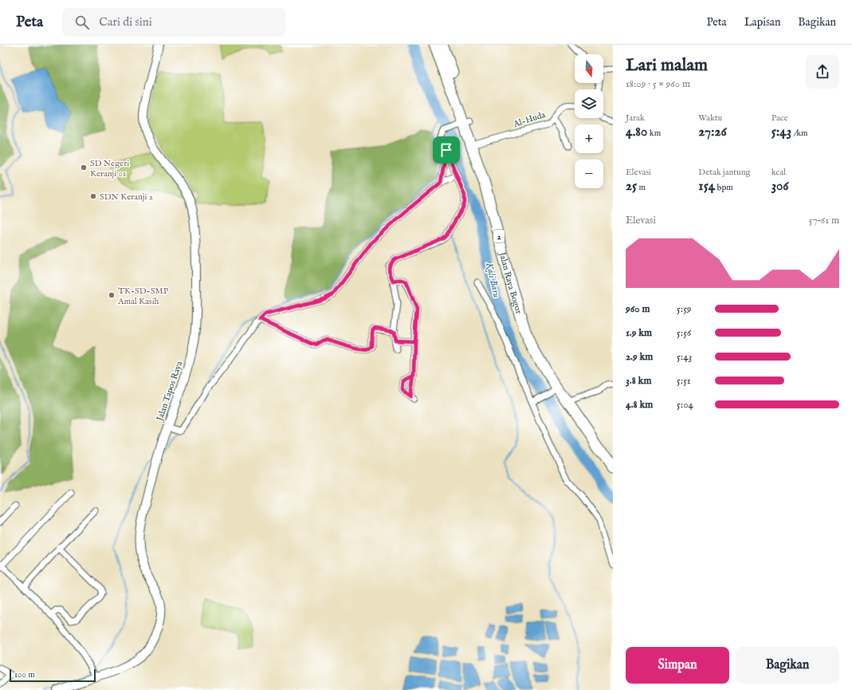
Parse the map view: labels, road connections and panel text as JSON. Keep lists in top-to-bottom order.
{
  "streets": {
    "highway": ["2", "Jalan Raya Bogor"],
    "main road": ["Jalan Tapos Raya"],
    "street": ["Al-Huda"]
  },
  "crossings": [
    ["Al-Huda", "Jalan Raya Bogor"]
  ],
  "water": ["Kali Baru"],
  "places": ["SD Negeri Keranji 01", "SDN Keranji 2", "TK-SD-SMP Amal Kasih"],
  "scale_bar": "100 m",
  "north": "bottom",
  "page": {
    "header": "Peta",
    "search": "Cari di sini",
    "nav": ["Peta", "Lapisan", "Bagikan"],
    "heading": ["Lari malam", "18:09 · 5 × 960 m"],
    "map_buttons": ["+", "−"],
    "stats": [
      ["Jarak", "4.80 km"],
      ["Waktu", "27:26"],
      ["Pace", "5:43 /km"],
      ["Elevasi", "25 m"],
      ["Detak jantung", "154 bpm"],
      ["kcal", "306"]
    ],
    "chart": ["Elevasi", "57–61 m"],
    "list": [
      {
        "name": "960 m",
        "note": "5:59"
      },
      {
        "name": "1.9 km",
        "note": "5:56"
      },
      {
        "name": "2.9 km",
        "note": "5:43"
      },
      {
        "name": "3.8 km",
        "note": "5:51"
      },
      {
        "name": "4.8 km",
        "note": "5:04"
      }
    ],
    "buttons": ["Simpan", "Bagikan"],
    "scale": "100 m"
  }
}
